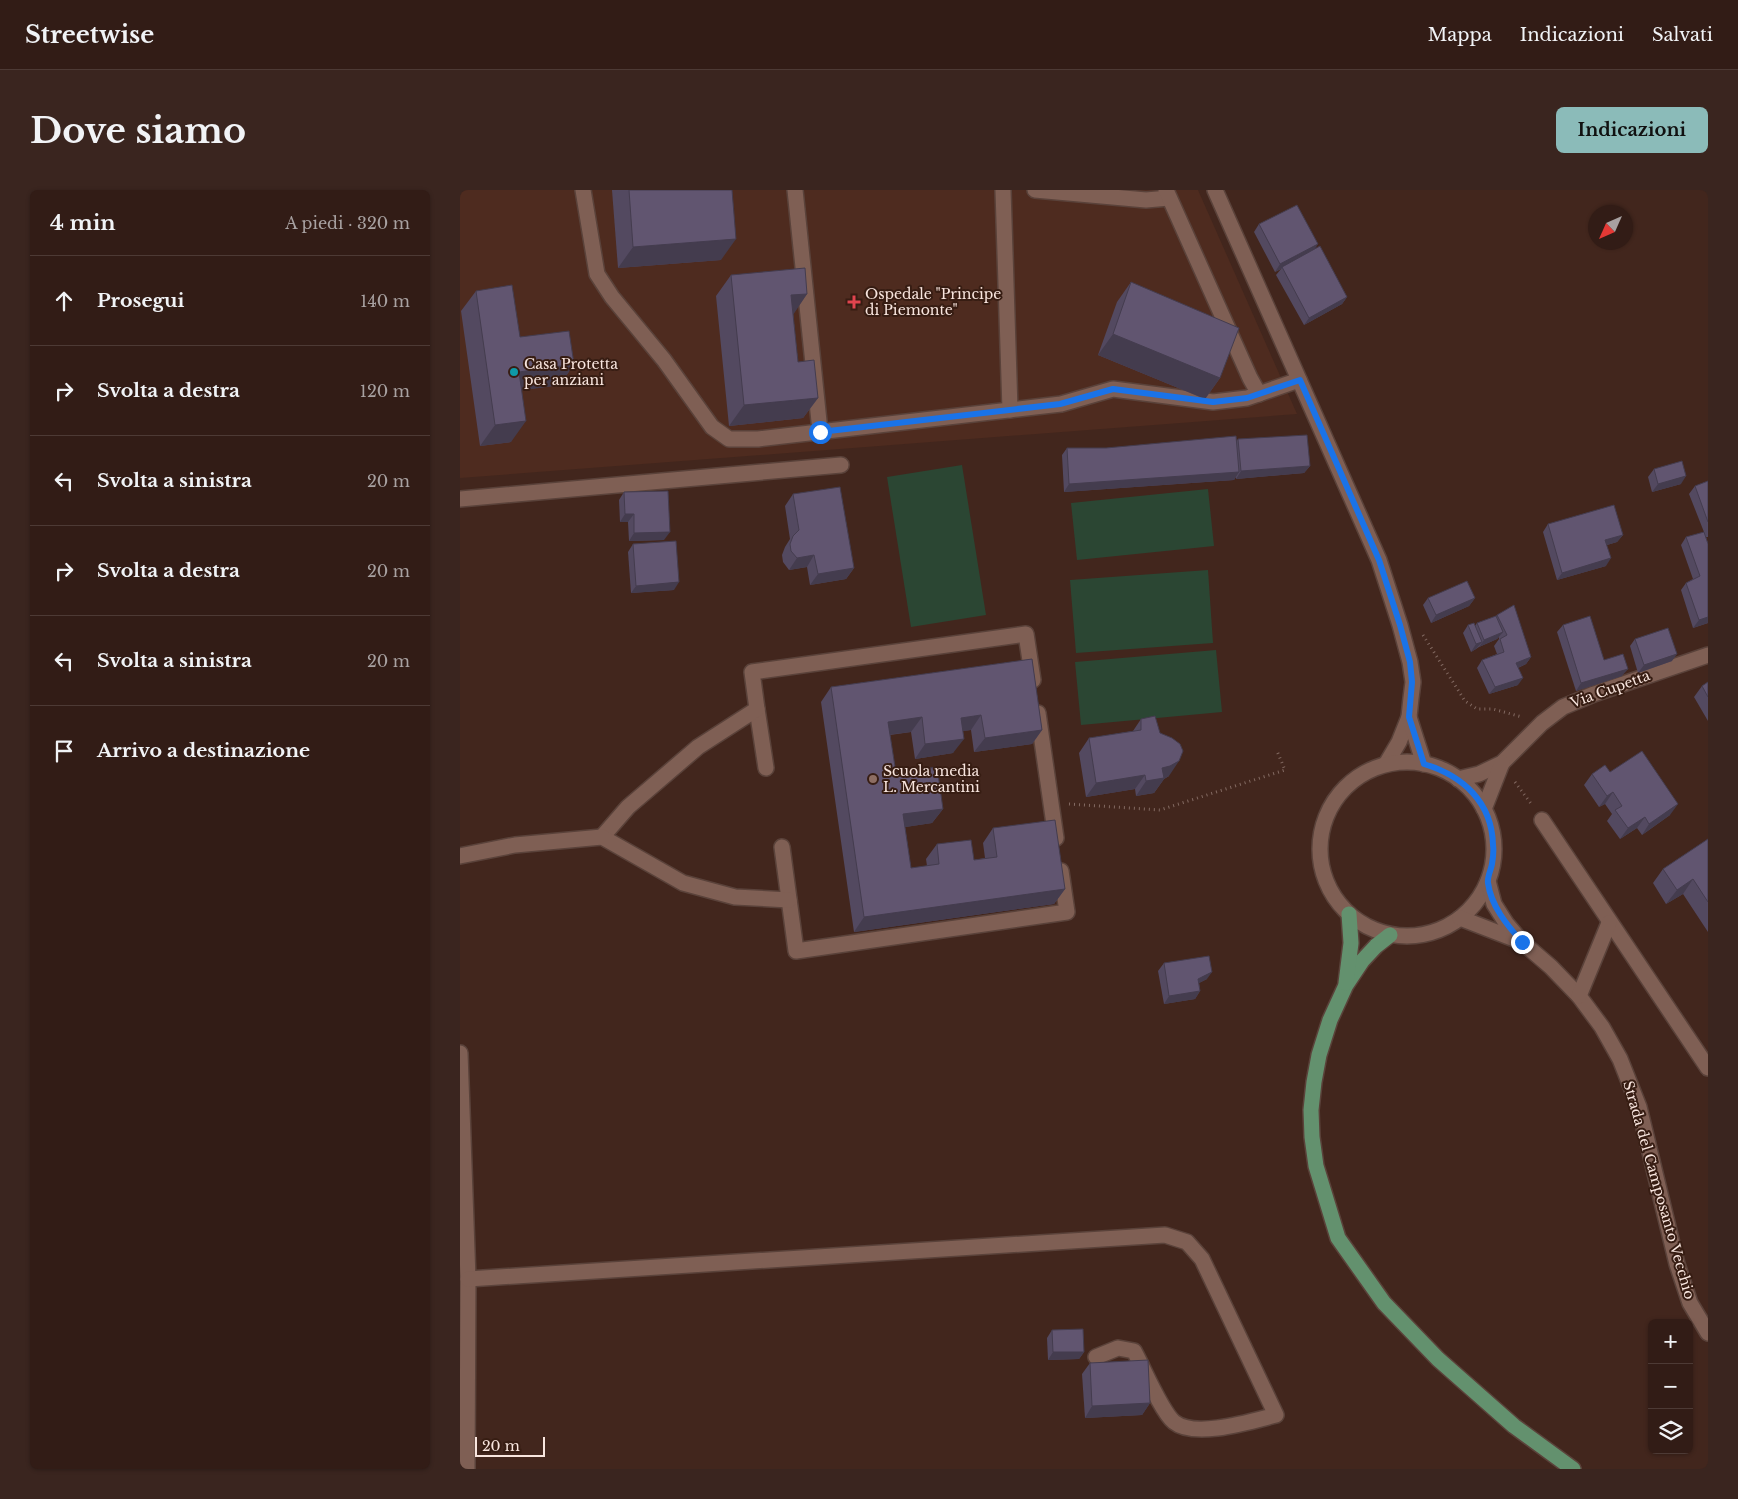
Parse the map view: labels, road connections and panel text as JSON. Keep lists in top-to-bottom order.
{
  "streets": {
    "street": ["Via Cupetta", "Strada del Camposanto Vecchio"]
  },
  "crossings": [
    ["Via Cupetta", "Strada del Camposanto Vecchio"]
  ],
  "places": {
    "health": ["Ospedale \"Principe di Piemonte\""],
    "other": ["Casa Protetta per anziani", "Scuola media L. Mercantini"]
  },
  "scale_bar": "20 m",
  "north": "bottom left",
  "page": {
    "header": "Streetwise",
    "nav": ["Mappa", "Indicazioni", "Salvati"],
    "buttons": "Indicazioni",
    "title": "Dove siamo",
    "heading": ["4 min", "A piedi · 320 m"],
    "list": [
      ["Prosegui", "140 m"],
      ["Svolta a destra", "120 m"],
      ["Svolta a sinistra", "20 m"],
      ["Svolta a destra", "20 m"],
      ["Svolta a sinistra", "20 m"],
      "Arrivo a destinazione"
    ],
    "map_buttons": ["+", "−"],
    "scale": "20 m"
  }
}
